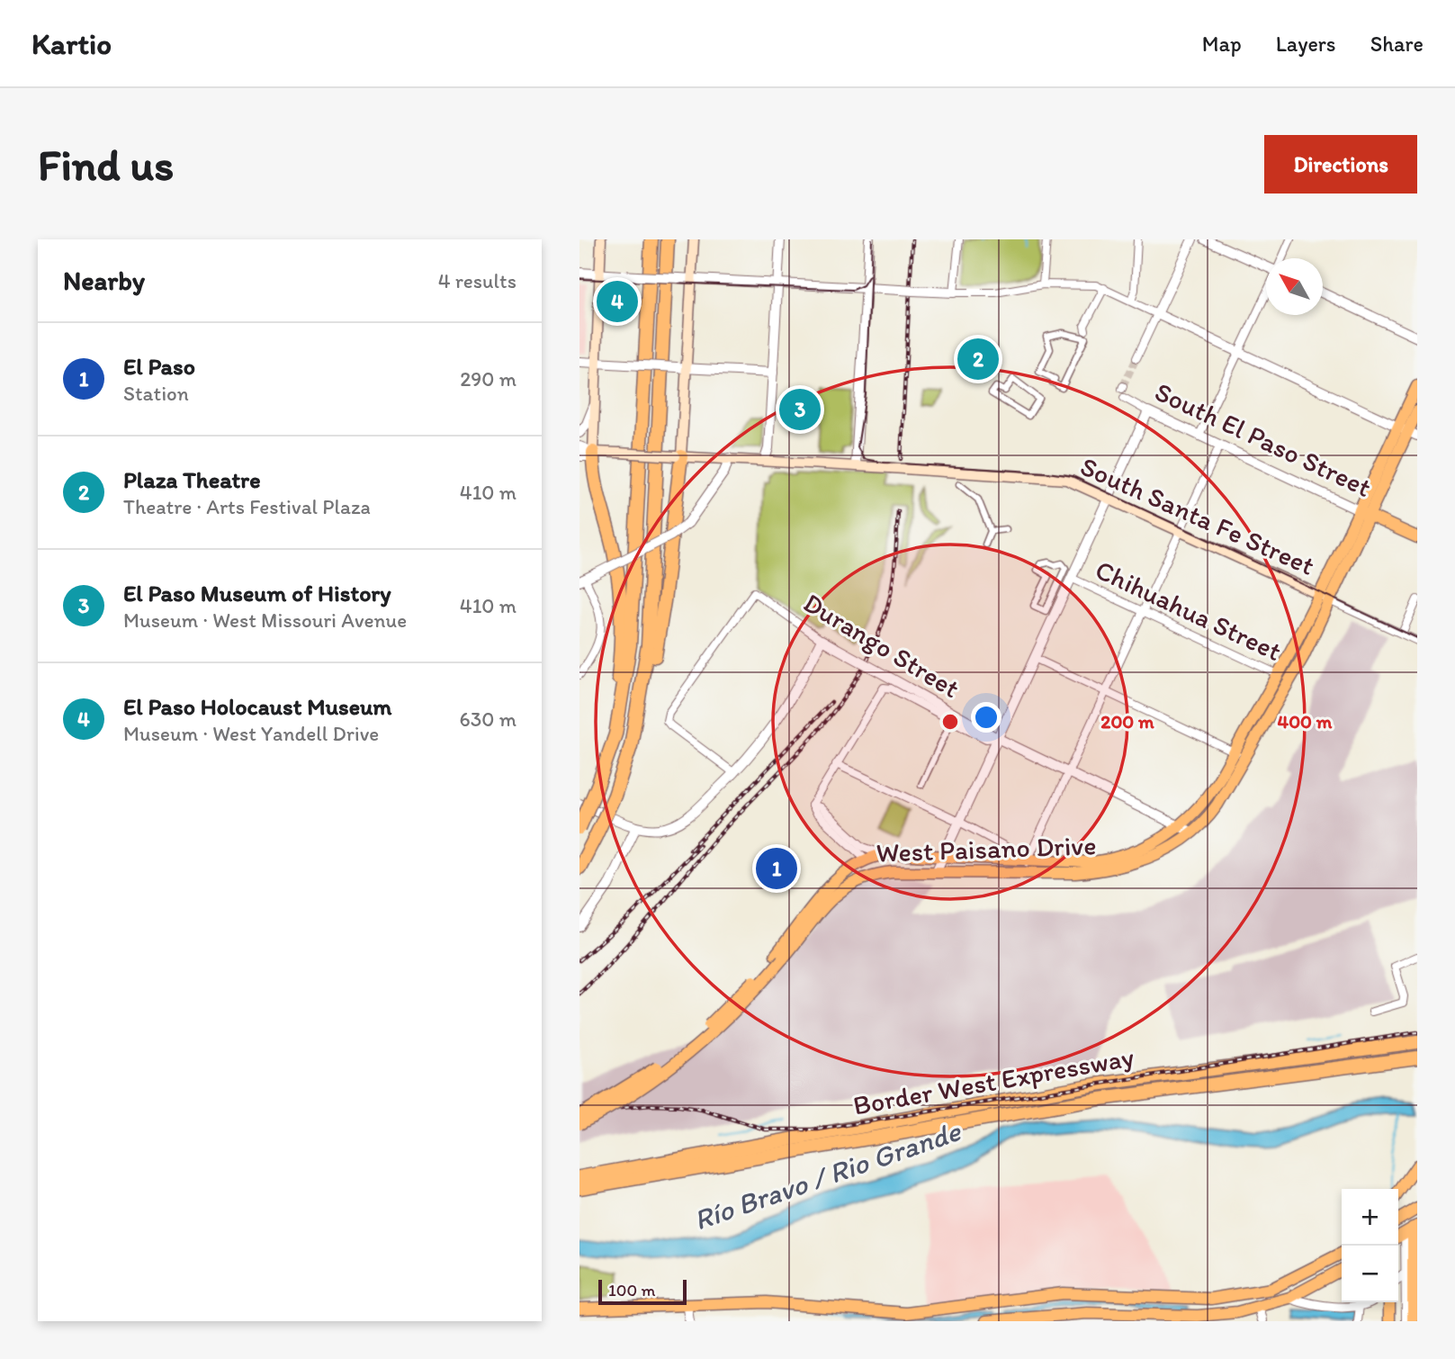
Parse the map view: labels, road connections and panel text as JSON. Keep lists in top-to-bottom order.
{
  "streets": {
    "highway": ["Border West Expressway"],
    "main road": ["South El Paso Street", "South Santa Fe Street", "West Paisano Drive"],
    "street": ["Chihuahua Street", "Durango Street"]
  },
  "crossings": [
    ["South El Paso Street", "West Paisano Drive"],
    ["South Santa Fe Street", "West Paisano Drive"],
    ["Chihuahua Street", "West Paisano Drive"],
    ["Durango Street", "West Paisano Drive"]
  ],
  "water": ["Río Bravo / Rio Grande"],
  "scale_bar": "100 m",
  "north": "top left",
  "page": {
    "header": "Kartio",
    "nav": ["Map", "Layers", "Share"],
    "buttons": "Directions",
    "title": "Find us",
    "heading": ["Nearby", "4 results"],
    "pins": [
      "4",
      "2",
      "3",
      "1"
    ],
    "list": [
      {
        "mark": "1",
        "name": "El Paso",
        "note": "Station",
        "value": "290 m"
      },
      {
        "mark": "2",
        "name": "Plaza Theatre",
        "note": "Theatre · Arts Festival Plaza",
        "value": "410 m"
      },
      {
        "mark": "3",
        "name": "El Paso Museum of History",
        "note": "Museum · West Missouri Avenue",
        "value": "410 m"
      },
      {
        "mark": "4",
        "name": "El Paso Holocaust Museum",
        "note": "Museum · West Yandell Drive",
        "value": "630 m"
      }
    ],
    "map_buttons": ["+", "−"],
    "scale": "100 m"
  },
  "rings": ["200 m", "400 m"]
}
